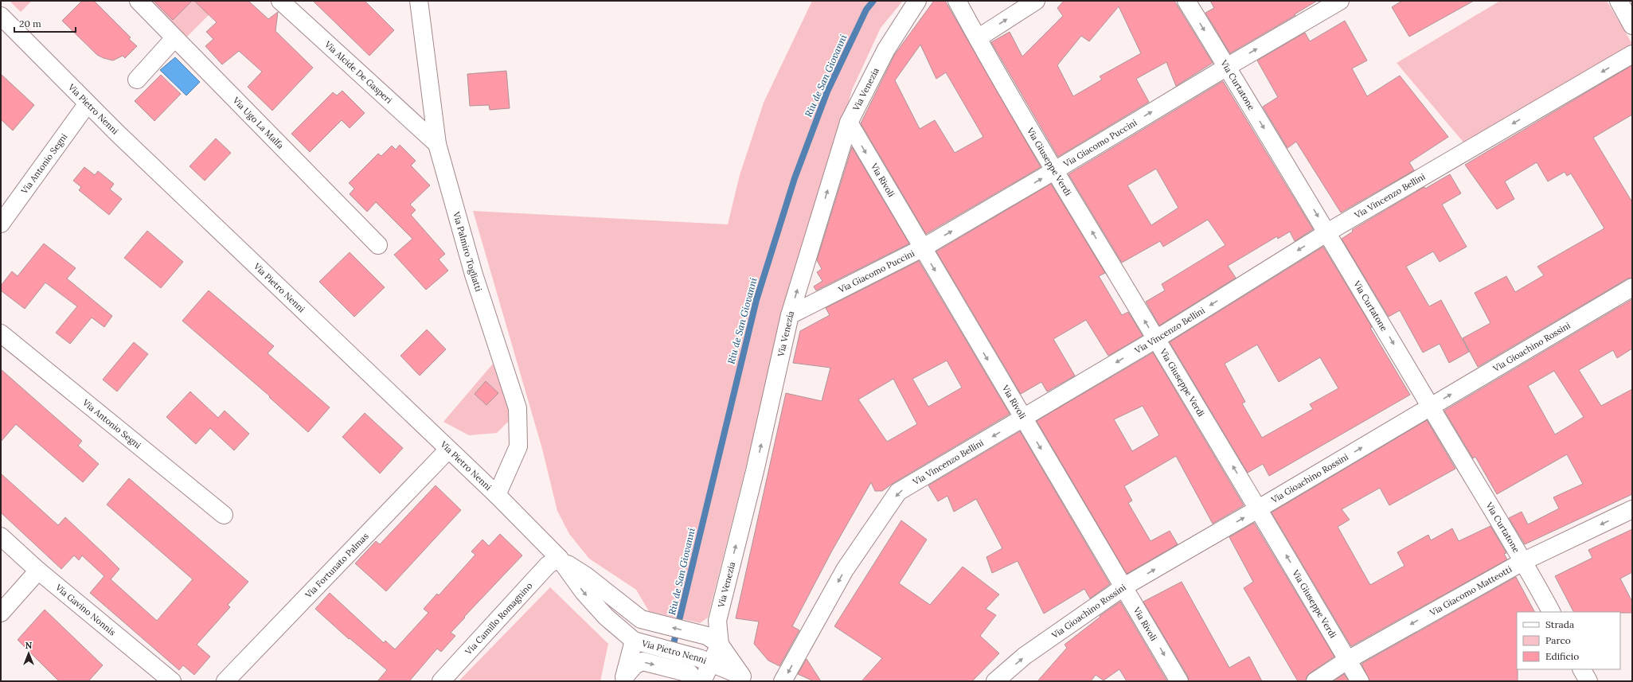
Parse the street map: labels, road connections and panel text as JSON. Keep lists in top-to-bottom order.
{
  "streets": {
    "street": [
      "Via Alcide De Gasperi",
      "Via Curtatone",
      "Via Venezia",
      "Via Pietro Nenni",
      "Via Ugo La Malfa",
      "Via Giacomo Puccini",
      "Via Giuseppe Verdi",
      "Via Antonio Segni",
      "Via Rivoli",
      "Via Vincenzo Bellini",
      "Via Palmiro Togliatti",
      "Via Gioachino Rossini",
      "Via Fortunato Palmas",
      "Via Giacomo Matteotti",
      "Via Gavino Nonnis",
      "Via Camillo Romagnino"
    ]
  },
  "crossings": [
    ["Via Alcide De Gasperi", "Via Palmiro Togliatti"],
    ["Via Curtatone", "Via Giacomo Puccini"],
    ["Via Curtatone", "Via Vincenzo Bellini"],
    ["Via Curtatone", "Via Gioachino Rossini"],
    ["Via Curtatone", "Via Giacomo Matteotti"],
    ["Via Venezia", "Via Pietro Nenni"],
    ["Via Venezia", "Via Giacomo Puccini"],
    ["Via Venezia", "Via Rivoli"],
    ["Via Pietro Nenni", "Via Antonio Segni"],
    ["Via Pietro Nenni", "Via Palmiro Togliatti"],
    ["Via Pietro Nenni", "Via Fortunato Palmas"],
    ["Via Pietro Nenni", "Via Camillo Romagnino"],
    ["Via Giacomo Puccini", "Via Giuseppe Verdi"],
    ["Via Giacomo Puccini", "Via Rivoli"],
    ["Via Giuseppe Verdi", "Via Vincenzo Bellini"],
    ["Via Giuseppe Verdi", "Via Gioachino Rossini"],
    ["Via Giuseppe Verdi", "Via Giacomo Matteotti"],
    ["Via Rivoli", "Via Vincenzo Bellini"],
    ["Via Rivoli", "Via Gioachino Rossini"]
  ],
  "one_way": [
    "Via Curtatone",
    "Via Venezia",
    "Via Giacomo Puccini",
    "Via Giuseppe Verdi",
    "Via Rivoli",
    "Via Vincenzo Bellini",
    "Via Gioachino Rossini",
    "Via Giacomo Matteotti"
  ],
  "water": ["Riu de San Giovanni"],
  "legend": ["Strada", "Parco", "Edificio"],
  "scale_bar": "20 m",
  "north": "top"
}
